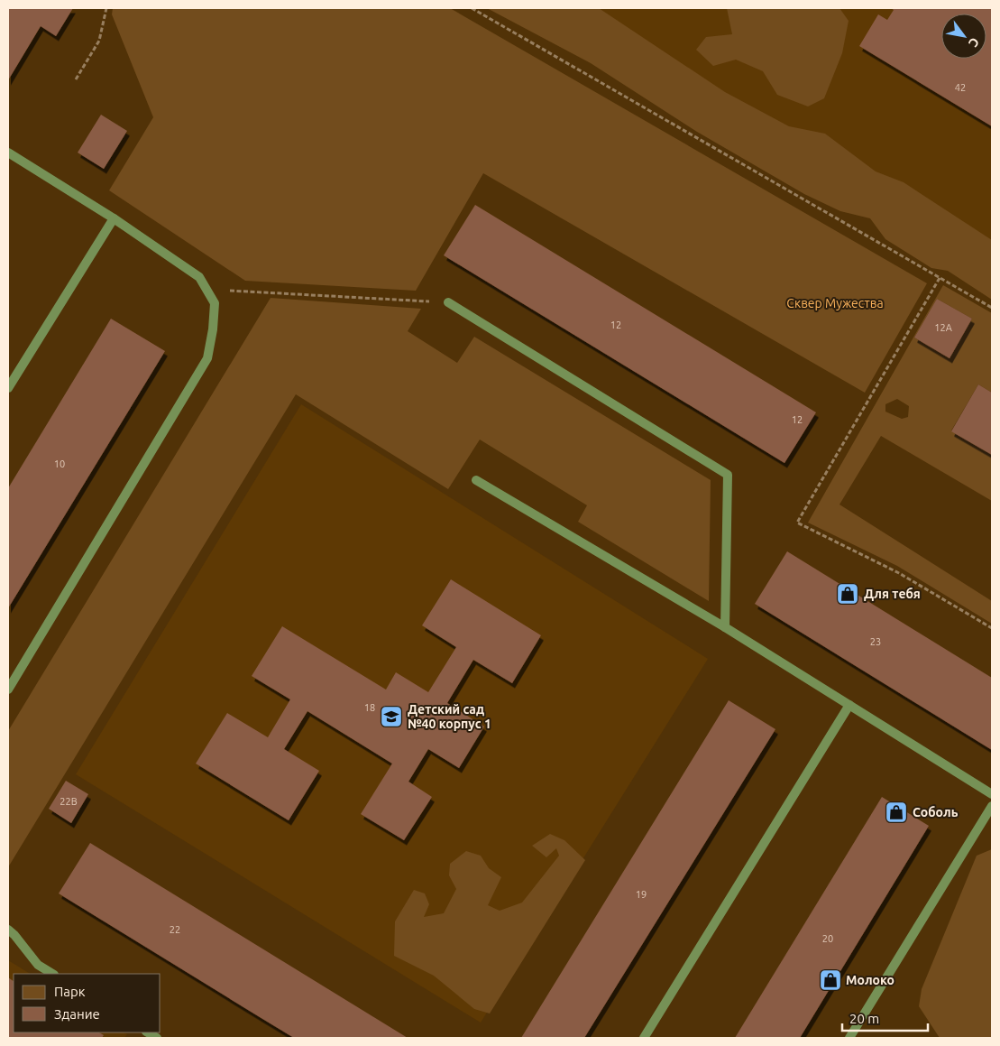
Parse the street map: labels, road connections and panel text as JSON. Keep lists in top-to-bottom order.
{
  "parks": ["Сквер Мужества"],
  "places": {
    "shop": ["Для тебя", "Соболь", "Молоко"],
    "school or university": ["Детский сад №40 корпус 1"]
  },
  "house_numbers": [
    "42",
    "12",
    "12А",
    "12",
    "10",
    "23",
    "18",
    "22В",
    "19",
    "22",
    "20"
  ],
  "legend": ["Парк", "Здание"],
  "scale_bar": "20 m",
  "north": "bottom right"
}
